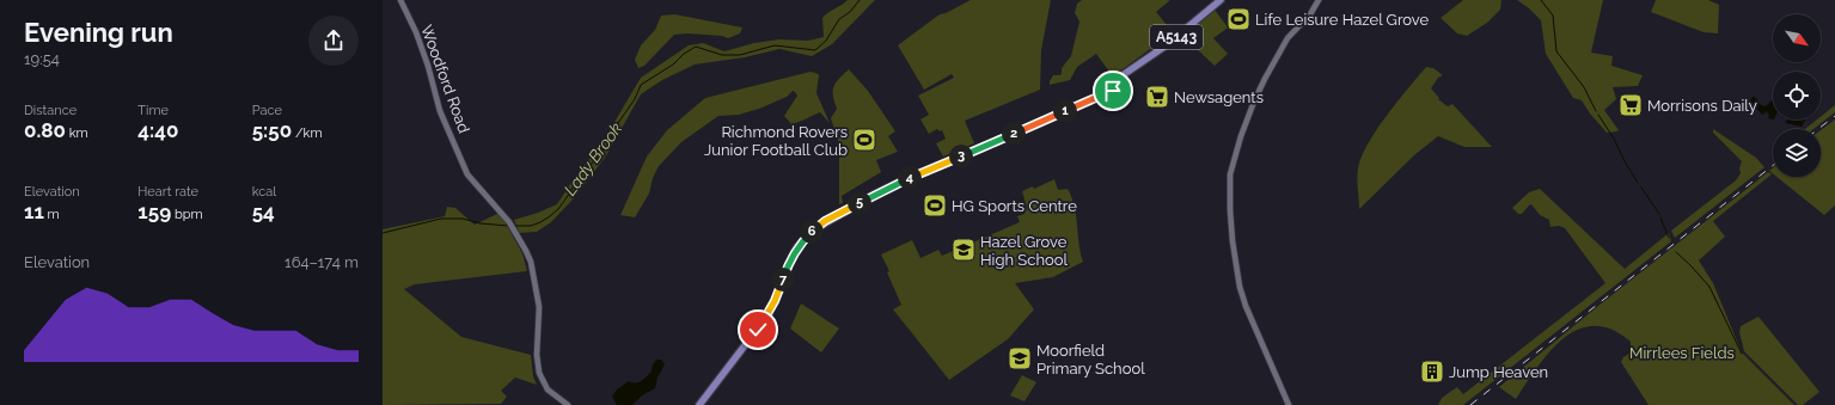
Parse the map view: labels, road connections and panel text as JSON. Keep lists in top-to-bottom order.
{
  "streets": {
    "main road": ["A5143"],
    "street": ["Woodford Road"]
  },
  "water": ["Lady Brook"],
  "parks": ["Mirrlees Fields"],
  "places": {
    "sports": ["Life Leisure Hazel Grove", "Richmond Rovers Junior Football Club", "HG Sports Centre"],
    "supermarket": ["Newsagents", "Morrisons Daily"],
    "school or university": ["Hazel Grove High School", "Moorfield Primary School"],
    "building": ["Jump Heaven"]
  },
  "north": "bottom right",
  "page": {
    "heading": ["Evening run", "19:54"],
    "stats": [
      ["Distance", "0.80 km"],
      ["Time", "4:40"],
      ["Pace", "5:50 /km"],
      ["Elevation", "11 m"],
      ["Heart rate", "159 bpm"],
      ["kcal", "54"]
    ],
    "pins": [
      "1",
      "2",
      "3",
      "4",
      "5",
      "6",
      "7"
    ],
    "chart": ["Elevation", "164–174 m"]
  }
}
